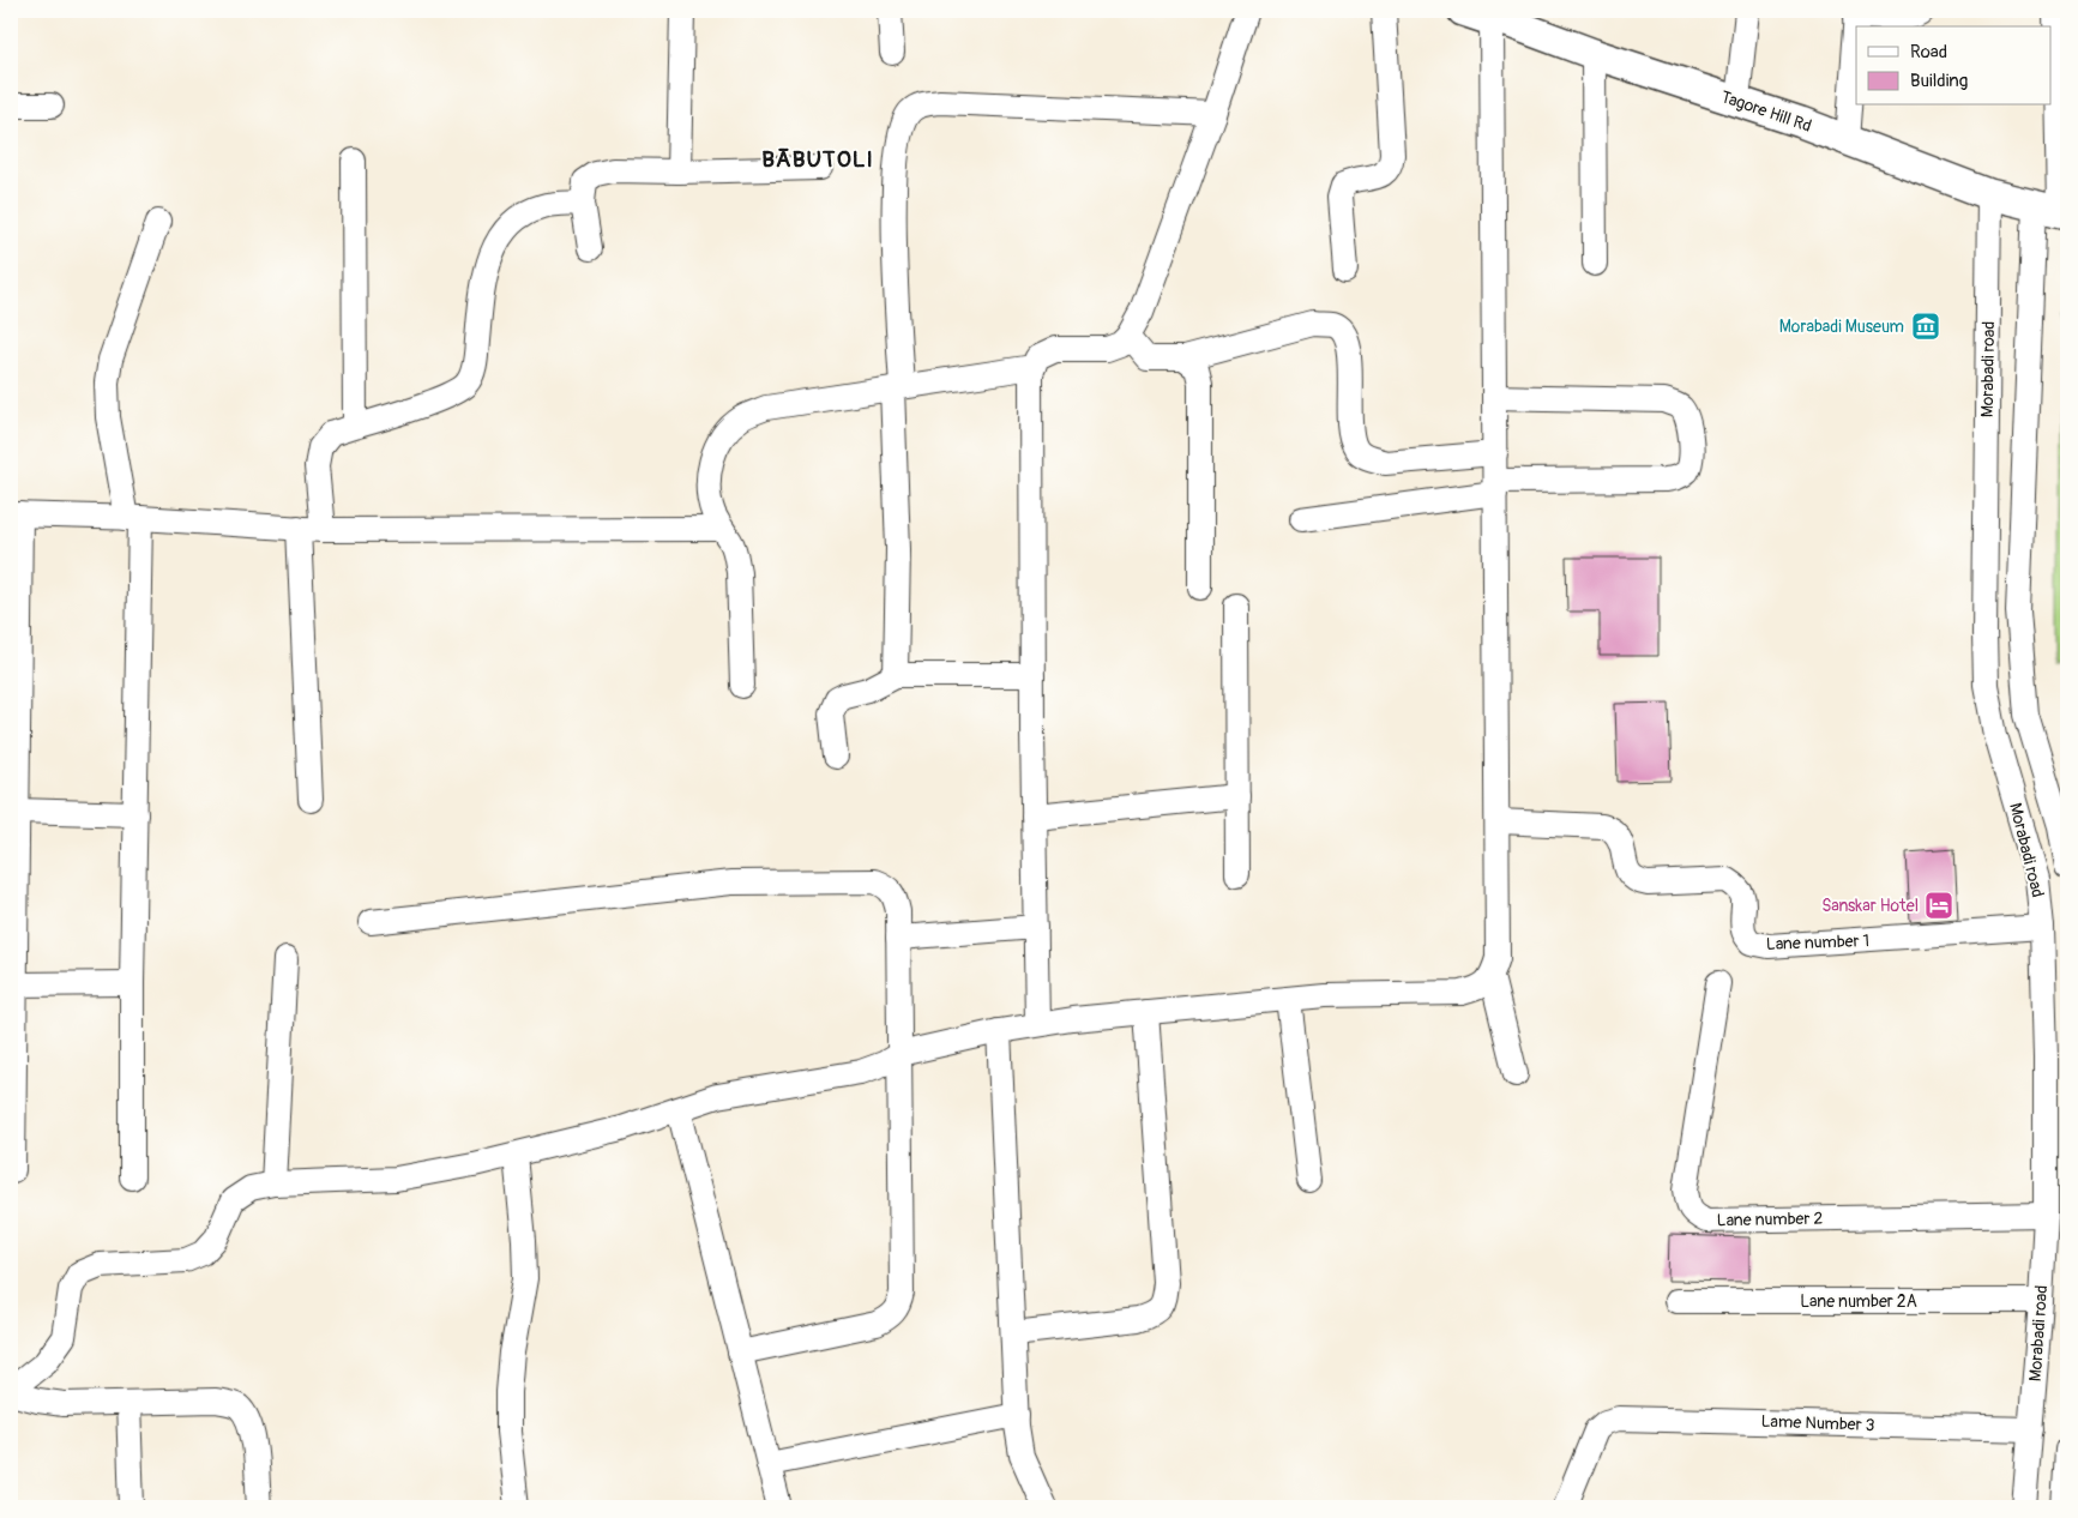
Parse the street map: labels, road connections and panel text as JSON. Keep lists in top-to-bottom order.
{
  "streets": {
    "main road": ["Tagore Hill Rd"],
    "street": [
      "Morabadi road",
      "Lane number 1",
      "Lane number 2",
      "Lane number 2A",
      "Lame Number 3"
    ]
  },
  "crossings": [
    ["Tagore Hill Rd", "Morabadi road"],
    ["Morabadi road", "Lane number 1"],
    ["Morabadi road", "Lane number 2"],
    ["Morabadi road", "Lane number 2A"],
    ["Morabadi road", "Lame Number 3"]
  ],
  "districts": ["BĀBUTOLI"],
  "places": {
    "museum": ["Morabadi Museum"],
    "hotel": ["Sanskar Hotel"]
  },
  "legend": ["Road", "Building"]
}
